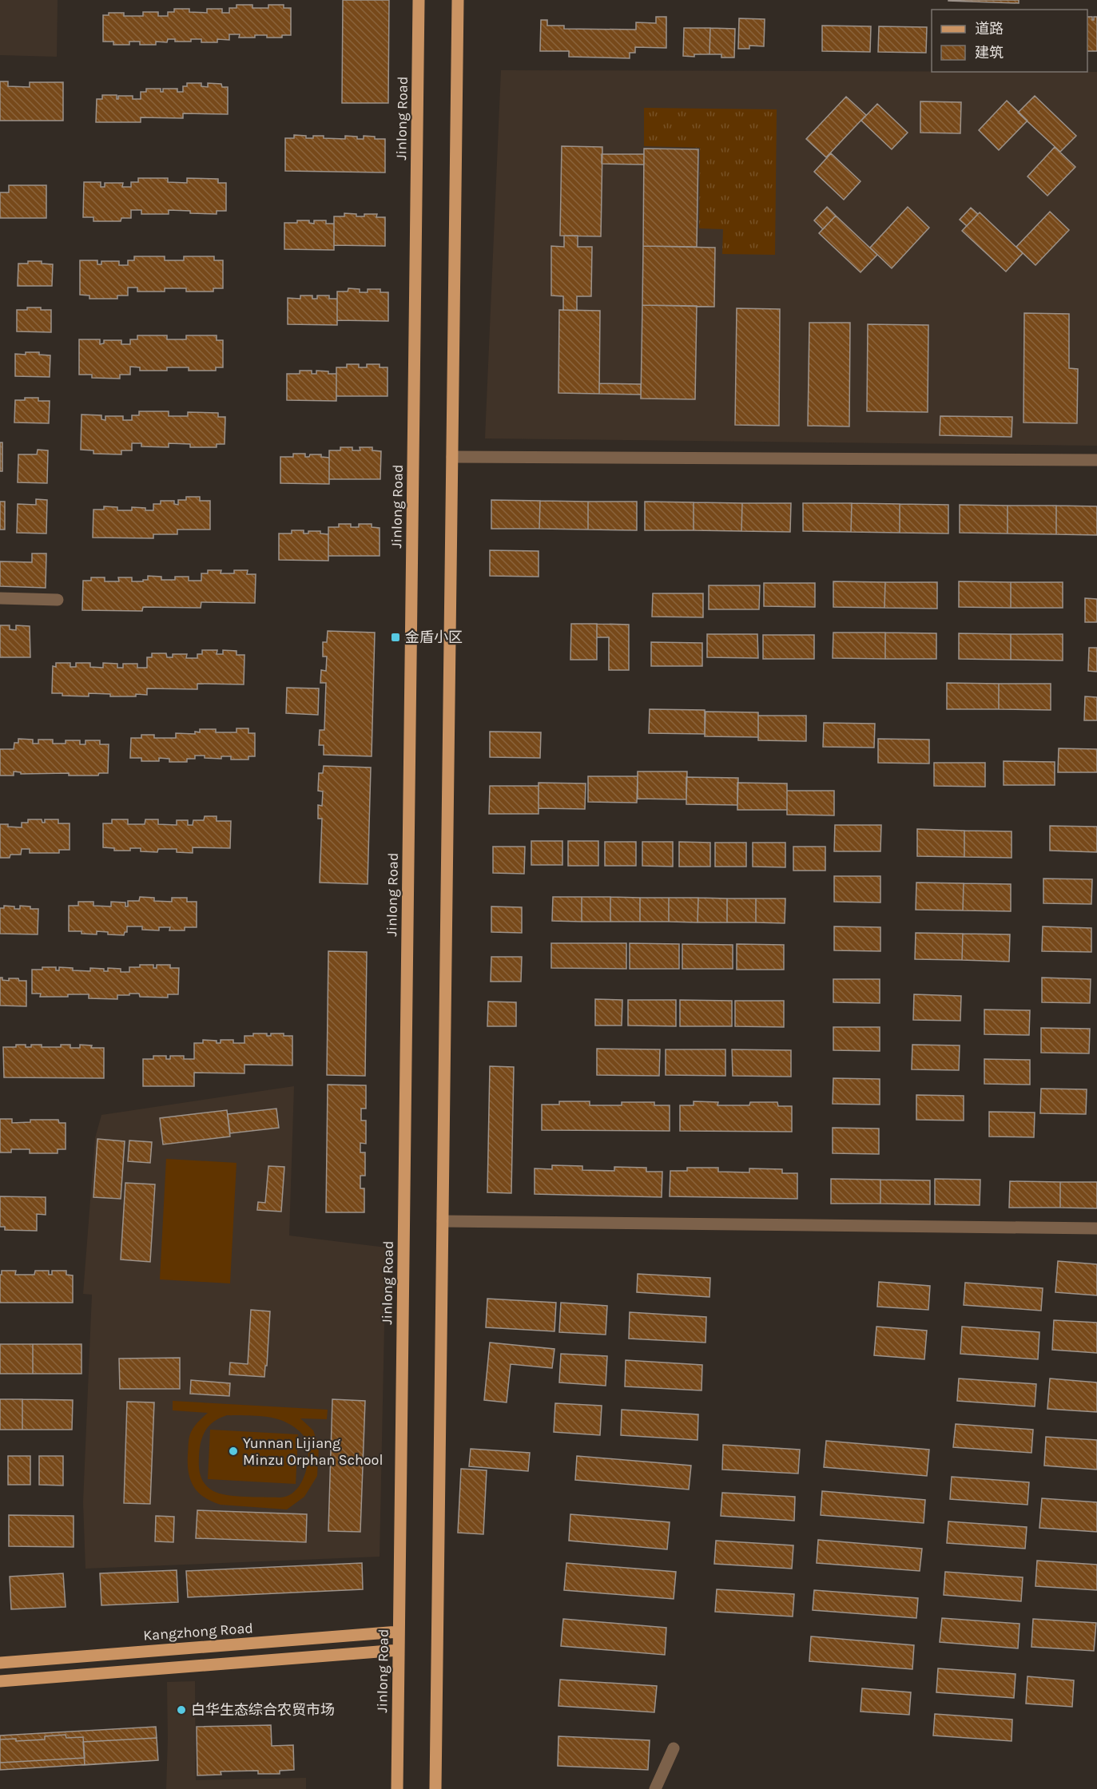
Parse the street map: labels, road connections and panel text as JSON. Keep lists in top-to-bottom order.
{
  "streets": {
    "main road": ["Jinlong Road", "Kangzhong Road"]
  },
  "crossings": [
    ["Jinlong Road", "Kangzhong Road"]
  ],
  "places": {
    "transit": ["金盾小区"],
    "other": ["Yunnan Lijiang Minzu Orphan School", "白华生态综合农贸市场"]
  },
  "legend": ["道路", "建筑"]
}
